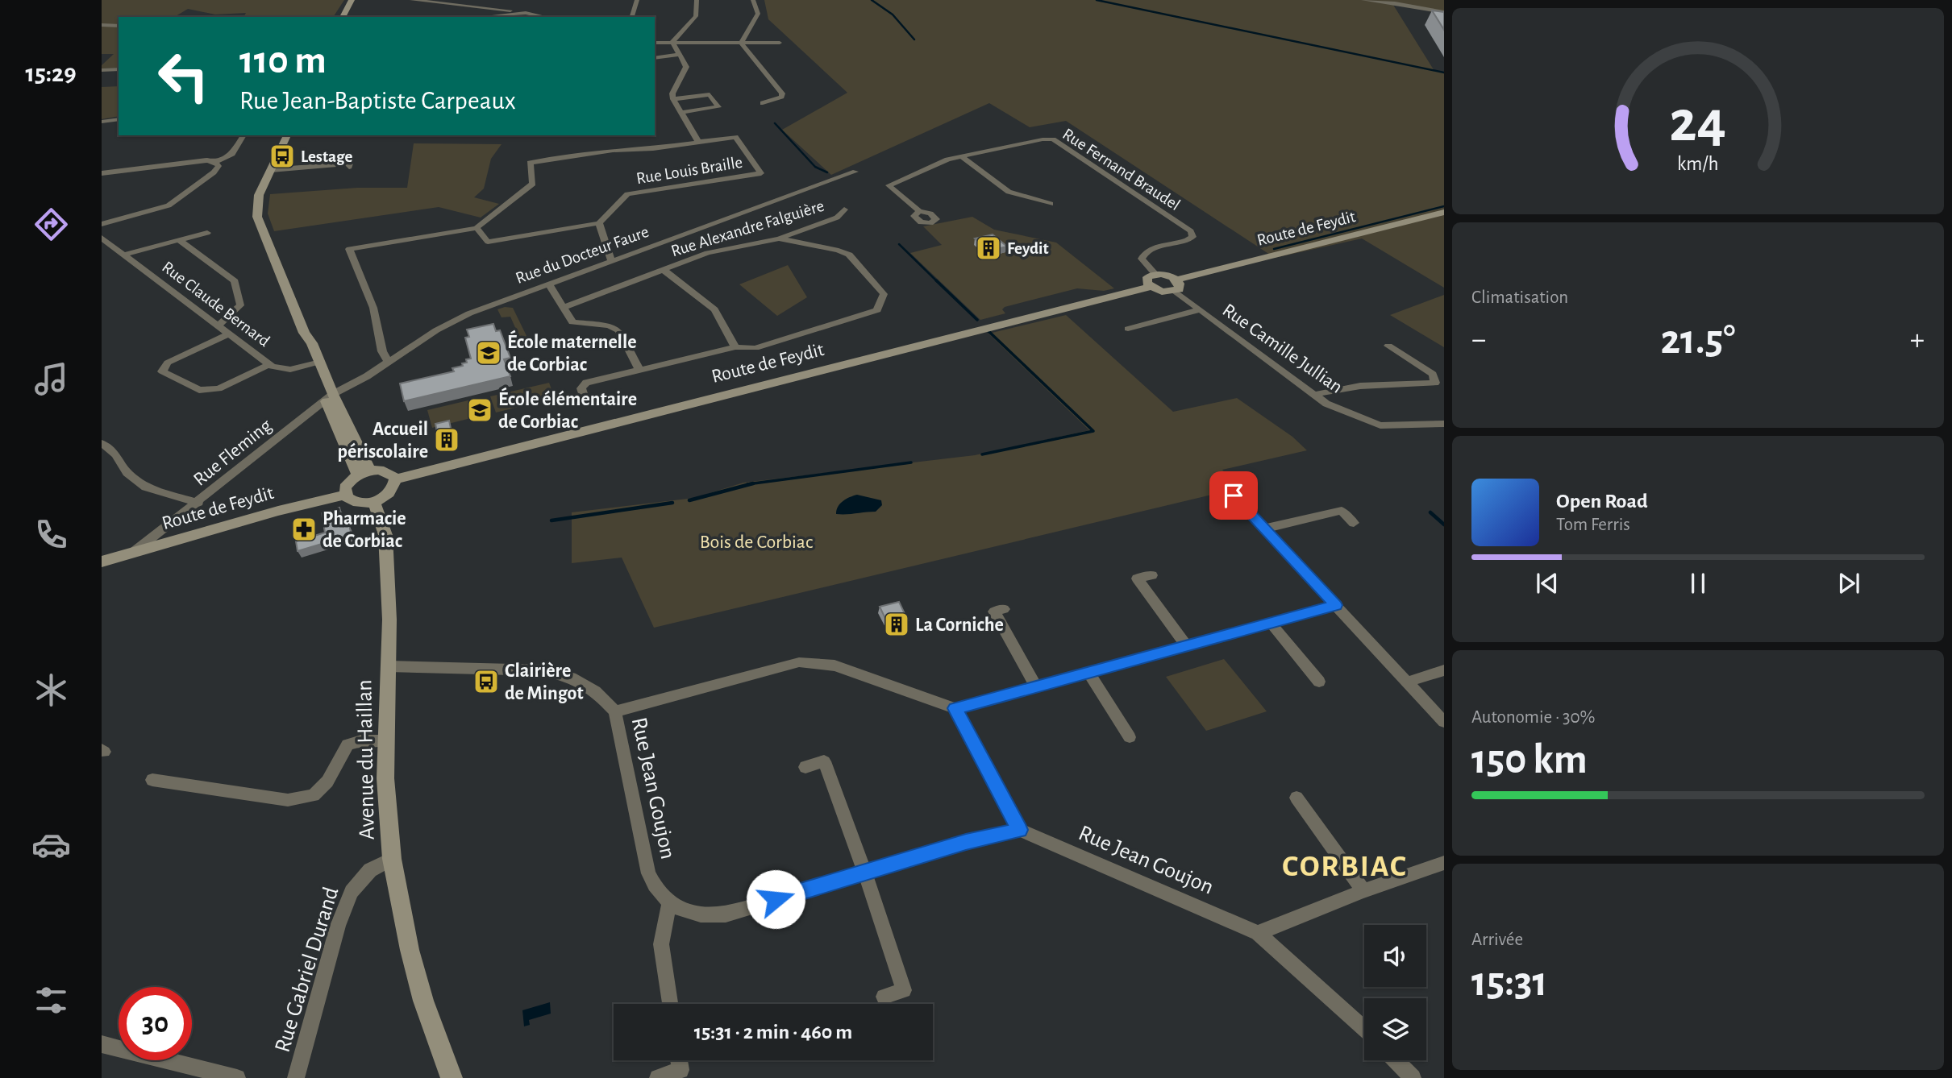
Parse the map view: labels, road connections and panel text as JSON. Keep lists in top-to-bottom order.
{
  "streets": {
    "street": [
      "Rue Fernand Braudel",
      "Rue Louis Braille",
      "Rue Alexandre Falguière",
      "Route de Feydit",
      "Rue du Docteur Faure",
      "Rue Claude Bernard",
      "Rue Camille Jullian",
      "Rue Fleming",
      "Avenue du Haillan",
      "Rue Jean Goujon",
      "Rue Gabriel Durand"
    ]
  },
  "crossings": [
    ["Route de Feydit", "Rue Fleming"],
    ["Rue du Docteur Faure", "Rue Fleming"],
    ["Avenue du Haillan", "Rue Jean Goujon"],
    ["Avenue du Haillan", "Rue Gabriel Durand"]
  ],
  "districts": ["CORBIAC"],
  "parks": ["Bois de Corbiac"],
  "places": {
    "bus stop": ["Lestage", "Clairière de Mingot"],
    "building": ["Feydit", "Accueil périscolaire", "La Corniche"],
    "school or university": ["École maternelle de Corbiac", "École élémentaire de Corbiac"],
    "pharmacy": ["Pharmacie de Corbiac"]
  },
  "page": {
    "tabs": "15:29",
    "turn": ["110 m", "Rue Jean-Baptiste Carpeaux"],
    "tile": [
      "Climatisation",
      ["Autonomie · 30%", "150 km"],
      ["Arrivée", "15:31"]
    ],
    "heat": ["−", "21.5°", "+"],
    "song": ["Open Road", "Tom Ferris"],
    "limit": "30",
    "trip": "15:31 · 2 min · 460 m",
    "gauge": ["24", "km/h"]
  }
}
